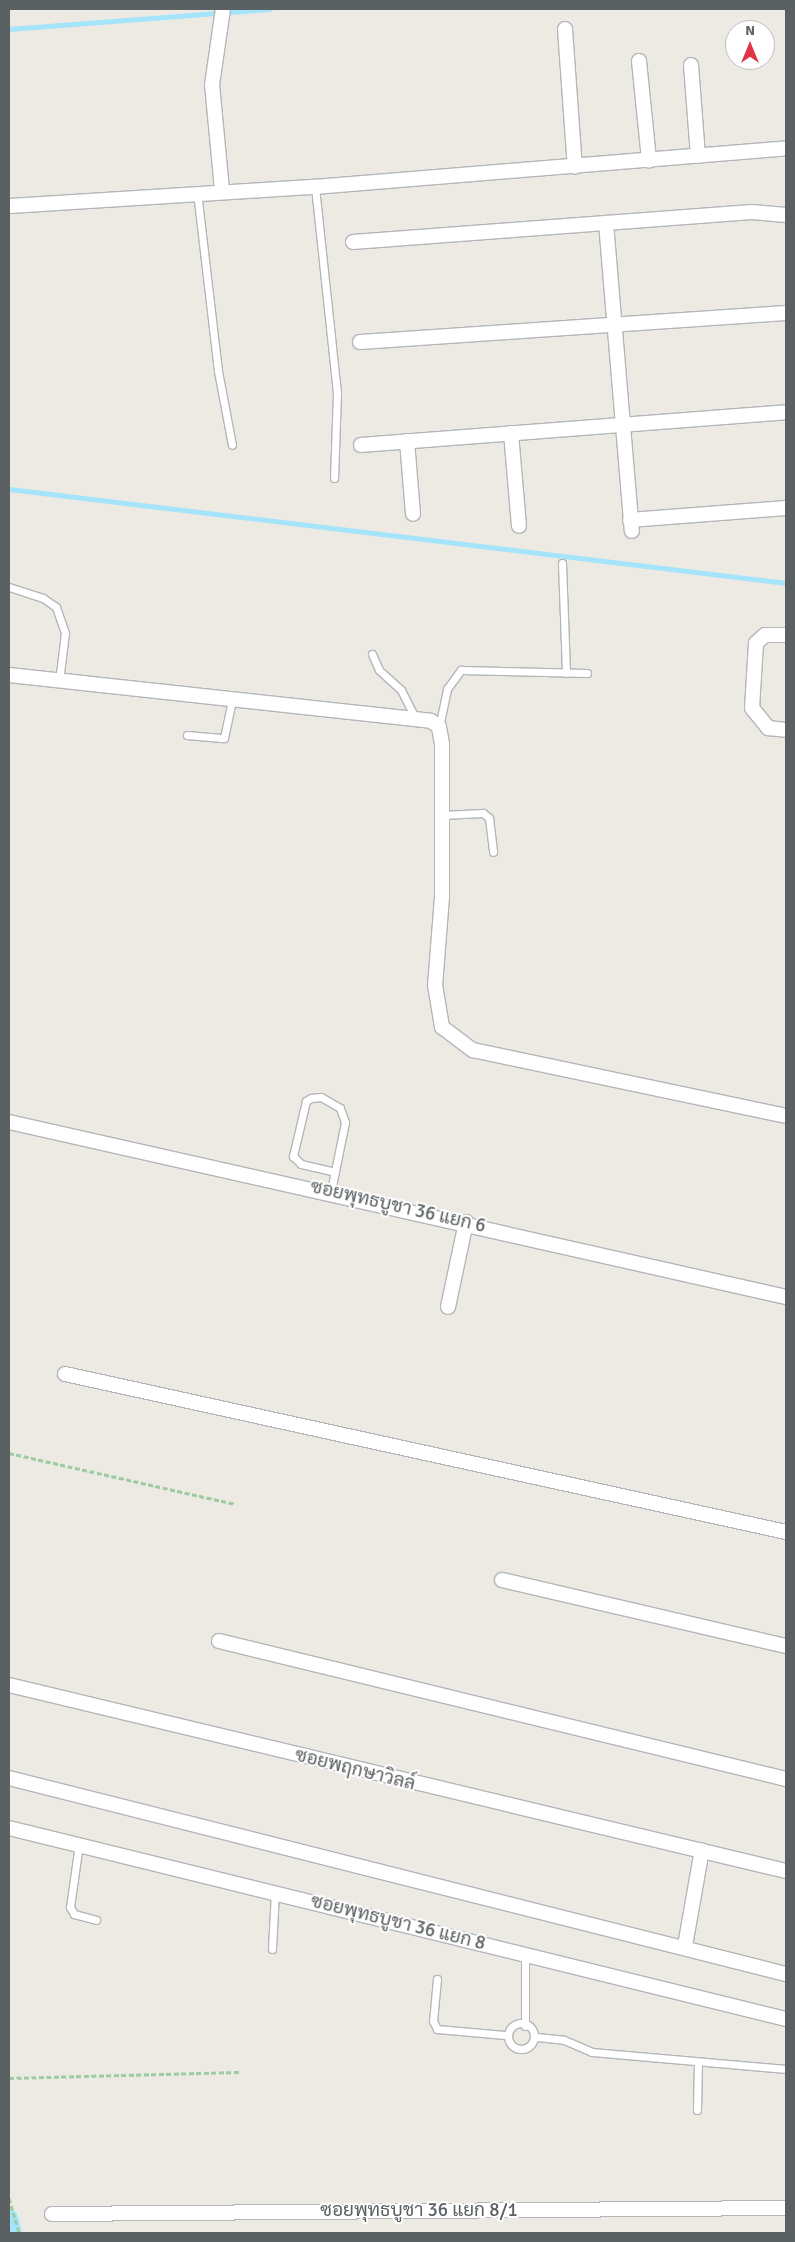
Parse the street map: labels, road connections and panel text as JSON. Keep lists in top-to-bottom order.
{
  "streets": {
    "street": [
      "ซอยพุทธบูชา 36 แยก 6",
      "ซอยพฤกษาวิลล์",
      "ซอยพุทธบูชา 36 แยก 8",
      "ซอยพุทธบูชา 36 แยก 8/1"
    ]
  },
  "north": "top"
}
